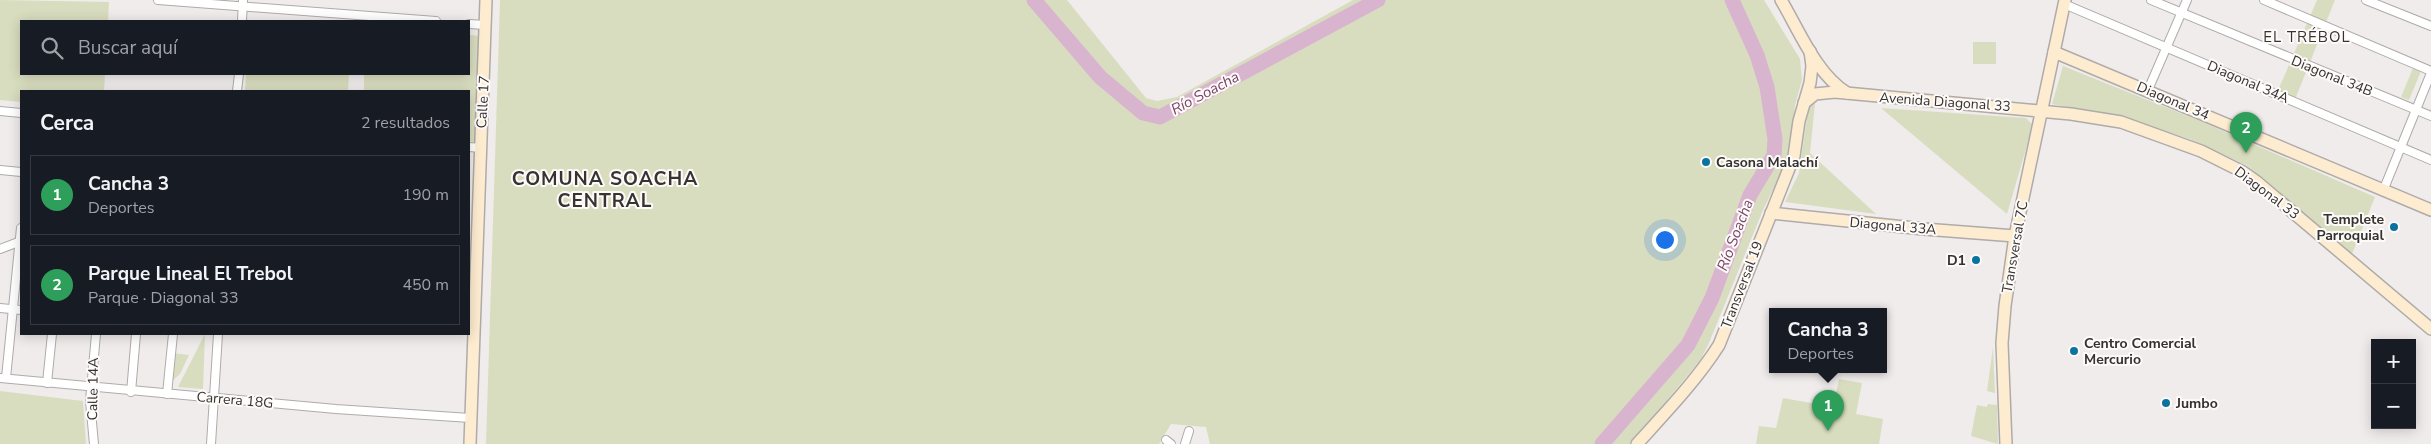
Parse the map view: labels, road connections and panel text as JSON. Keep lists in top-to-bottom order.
{
  "streets": {
    "main road": [
      "Diagonal 34",
      "Calle 17",
      "Avenida Diagonal 33",
      "Diagonal 33",
      "Diagonal 33A",
      "Transversal 7C",
      "Transversal 19"
    ],
    "street": [
      "Diagonal 34B",
      "Diagonal 34A",
      "Calle 14A",
      "Carrera 18G"
    ]
  },
  "crossings": [
    ["Diagonal 34", "Transversal 7C"],
    ["Calle 17", "Carrera 18G"],
    ["Avenida Diagonal 33", "Diagonal 33"],
    ["Avenida Diagonal 33", "Transversal 7C"],
    ["Avenida Diagonal 33", "Transversal 19"],
    ["Diagonal 33", "Transversal 7C"],
    ["Diagonal 33A", "Transversal 7C"],
    ["Diagonal 33A", "Transversal 19"],
    ["Calle 14A", "Carrera 18G"]
  ],
  "districts": ["EL TRÉBOL", "COMUNA SOACHA CENTRAL"],
  "water": ["Río Soacha"],
  "places": [
    "Casona Malachí",
    "Templete Parroquial",
    "D1",
    "Centro Comercial Mercurio",
    "Jumbo"
  ],
  "page": {
    "search": "Buscar aquí",
    "heading": ["Cerca", "2 resultados"],
    "pins": ["2", "1"],
    "list": [
      {
        "mark": "1",
        "name": "Cancha 3",
        "note": "Deportes",
        "value": "190 m"
      },
      {
        "mark": "2",
        "name": "Parque Lineal El Trebol",
        "note": "Parque · Diagonal 33",
        "value": "450 m"
      }
    ],
    "popup": ["Cancha 3", "Deportes"],
    "map_buttons": ["+", "−"]
  }
}
